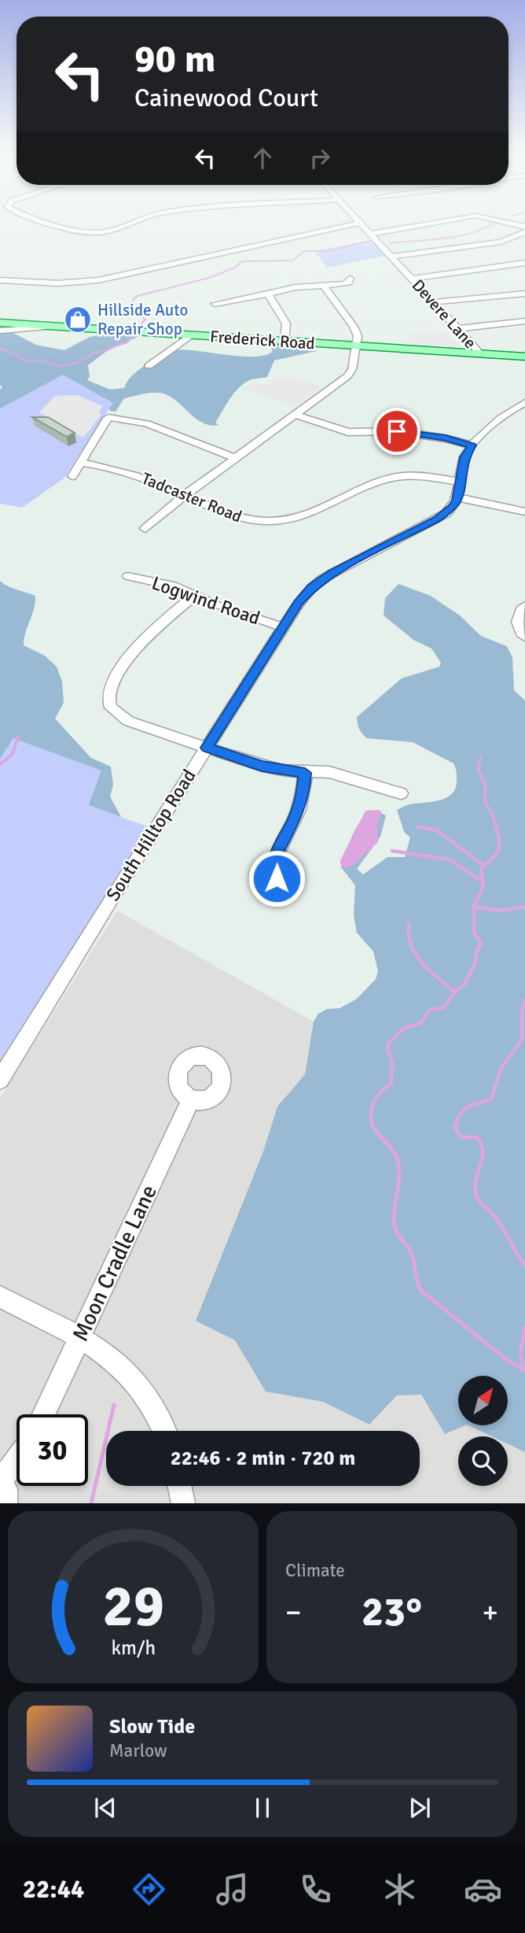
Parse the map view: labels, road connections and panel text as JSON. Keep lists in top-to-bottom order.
{
  "streets": {
    "main road": ["Frederick Road"],
    "street": [
      "Devere Lane",
      "Tadcaster Road",
      "Logwind Road",
      "South Hilltop Road",
      "Moon Cradle Lane"
    ]
  },
  "crossings": [
    ["Devere Lane", "Frederick Road"],
    ["Logwind Road", "South Hilltop Road"]
  ],
  "places": {
    "shop": ["Hillside Auto Repair Shop"]
  },
  "north": "top right",
  "page": {
    "turn": ["90 m", "Cainewood Court"],
    "limit": "30",
    "trip": "22:46 · 2 min · 720 m",
    "tile": "Climate",
    "heat": ["−", "23°", "+"],
    "song": ["Slow Tide", "Marlow"],
    "tabs": "22:44",
    "gauge": ["29", "km/h"]
  }
}
